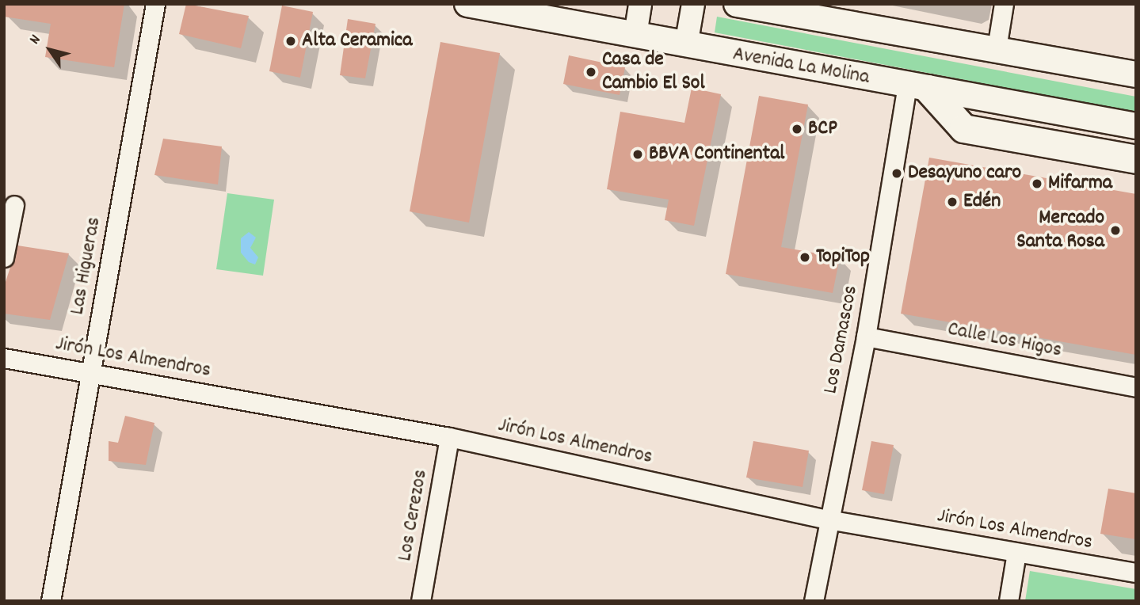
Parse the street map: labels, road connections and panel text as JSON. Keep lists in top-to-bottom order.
{
  "streets": {
    "main road": ["Avenida La Molina"],
    "street": [
      "Las Higueras",
      "Los Damascos",
      "Calle Los Higos",
      "Jirón Los Almendros",
      "Los Cerezos"
    ]
  },
  "crossings": [
    ["Avenida La Molina", "Los Damascos"],
    ["Las Higueras", "Jirón Los Almendros"],
    ["Los Damascos", "Calle Los Higos"],
    ["Los Damascos", "Jirón Los Almendros"],
    ["Jirón Los Almendros", "Los Cerezos"]
  ],
  "places": [
    "Alta Ceramica",
    "Casa de Cambio El Sol",
    "BCP",
    "BBVA Continental",
    "Desayuno caro",
    "Mifarma",
    "Edén",
    "Mercado Santa Rosa",
    "TopiTop"
  ],
  "north": "top left"
}
